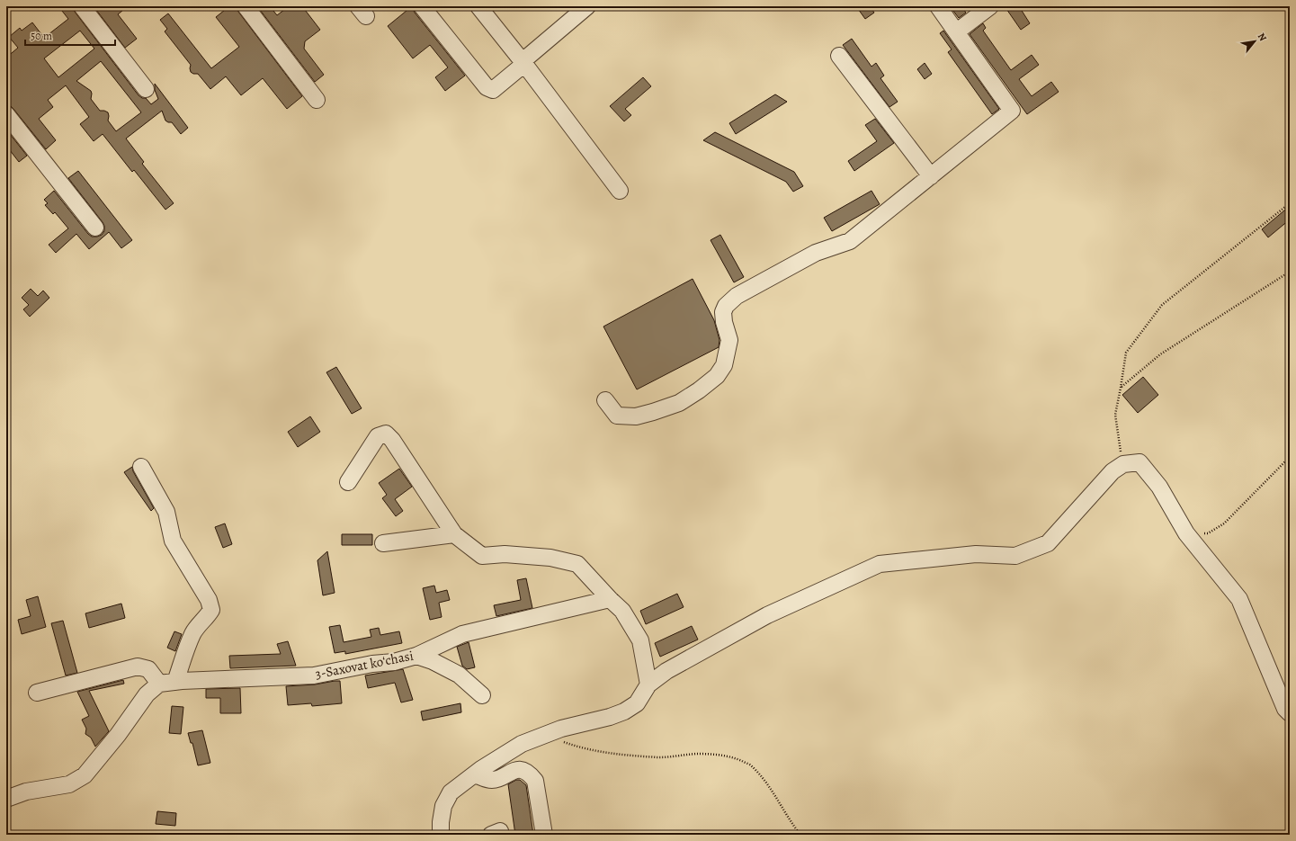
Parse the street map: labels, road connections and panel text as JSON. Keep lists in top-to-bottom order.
{
  "streets": {
    "street": ["3-Saxovat koʻchasi"]
  },
  "scale_bar": "50 m",
  "north": "top right"
}
